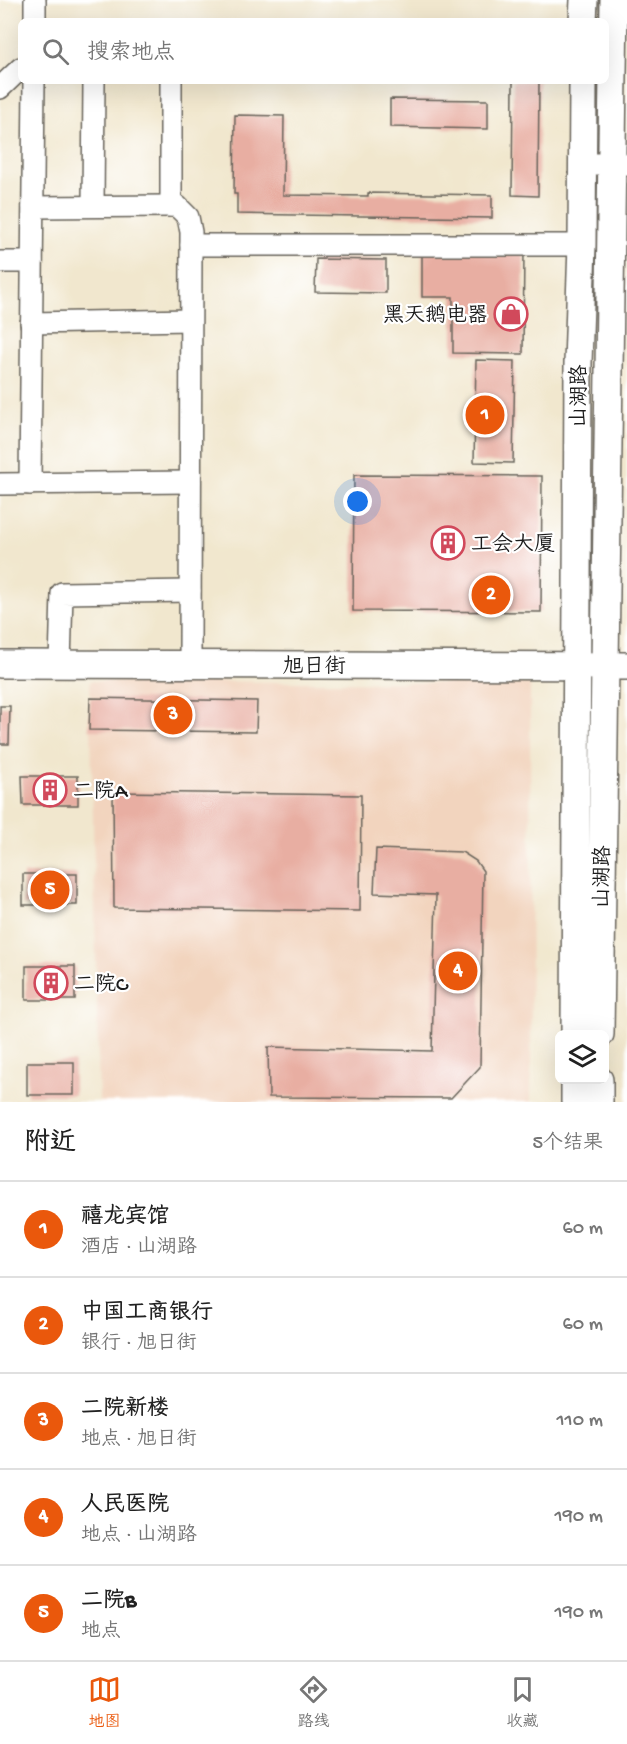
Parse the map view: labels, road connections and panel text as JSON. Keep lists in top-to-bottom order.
{
  "streets": {
    "main road": ["山湖路", "旭日街"]
  },
  "crossings": [
    ["山湖路", "旭日街"]
  ],
  "places": {
    "shop": ["黑天鹅电器"],
    "building": ["工会大厦", "二院A", "二院C"]
  },
  "page": {
    "search": "搜索地点",
    "pins": [
      "1",
      "2",
      "3",
      "5",
      "4"
    ],
    "heading": ["附近", "5个结果"],
    "list": [
      {
        "mark": "1",
        "name": "禧龙宾馆",
        "note": "酒店 · 山湖路",
        "value": "60 m"
      },
      {
        "mark": "2",
        "name": "中国工商银行",
        "note": "银行 · 旭日街",
        "value": "60 m"
      },
      {
        "mark": "3",
        "name": "二院新楼",
        "note": "地点 · 旭日街",
        "value": "110 m"
      },
      {
        "mark": "4",
        "name": "人民医院",
        "note": "地点 · 山湖路",
        "value": "190 m"
      },
      {
        "mark": "5",
        "name": "二院B",
        "note": "地点",
        "value": "190 m"
      }
    ],
    "nav": ["地图", "路线", "收藏"]
  }
}
